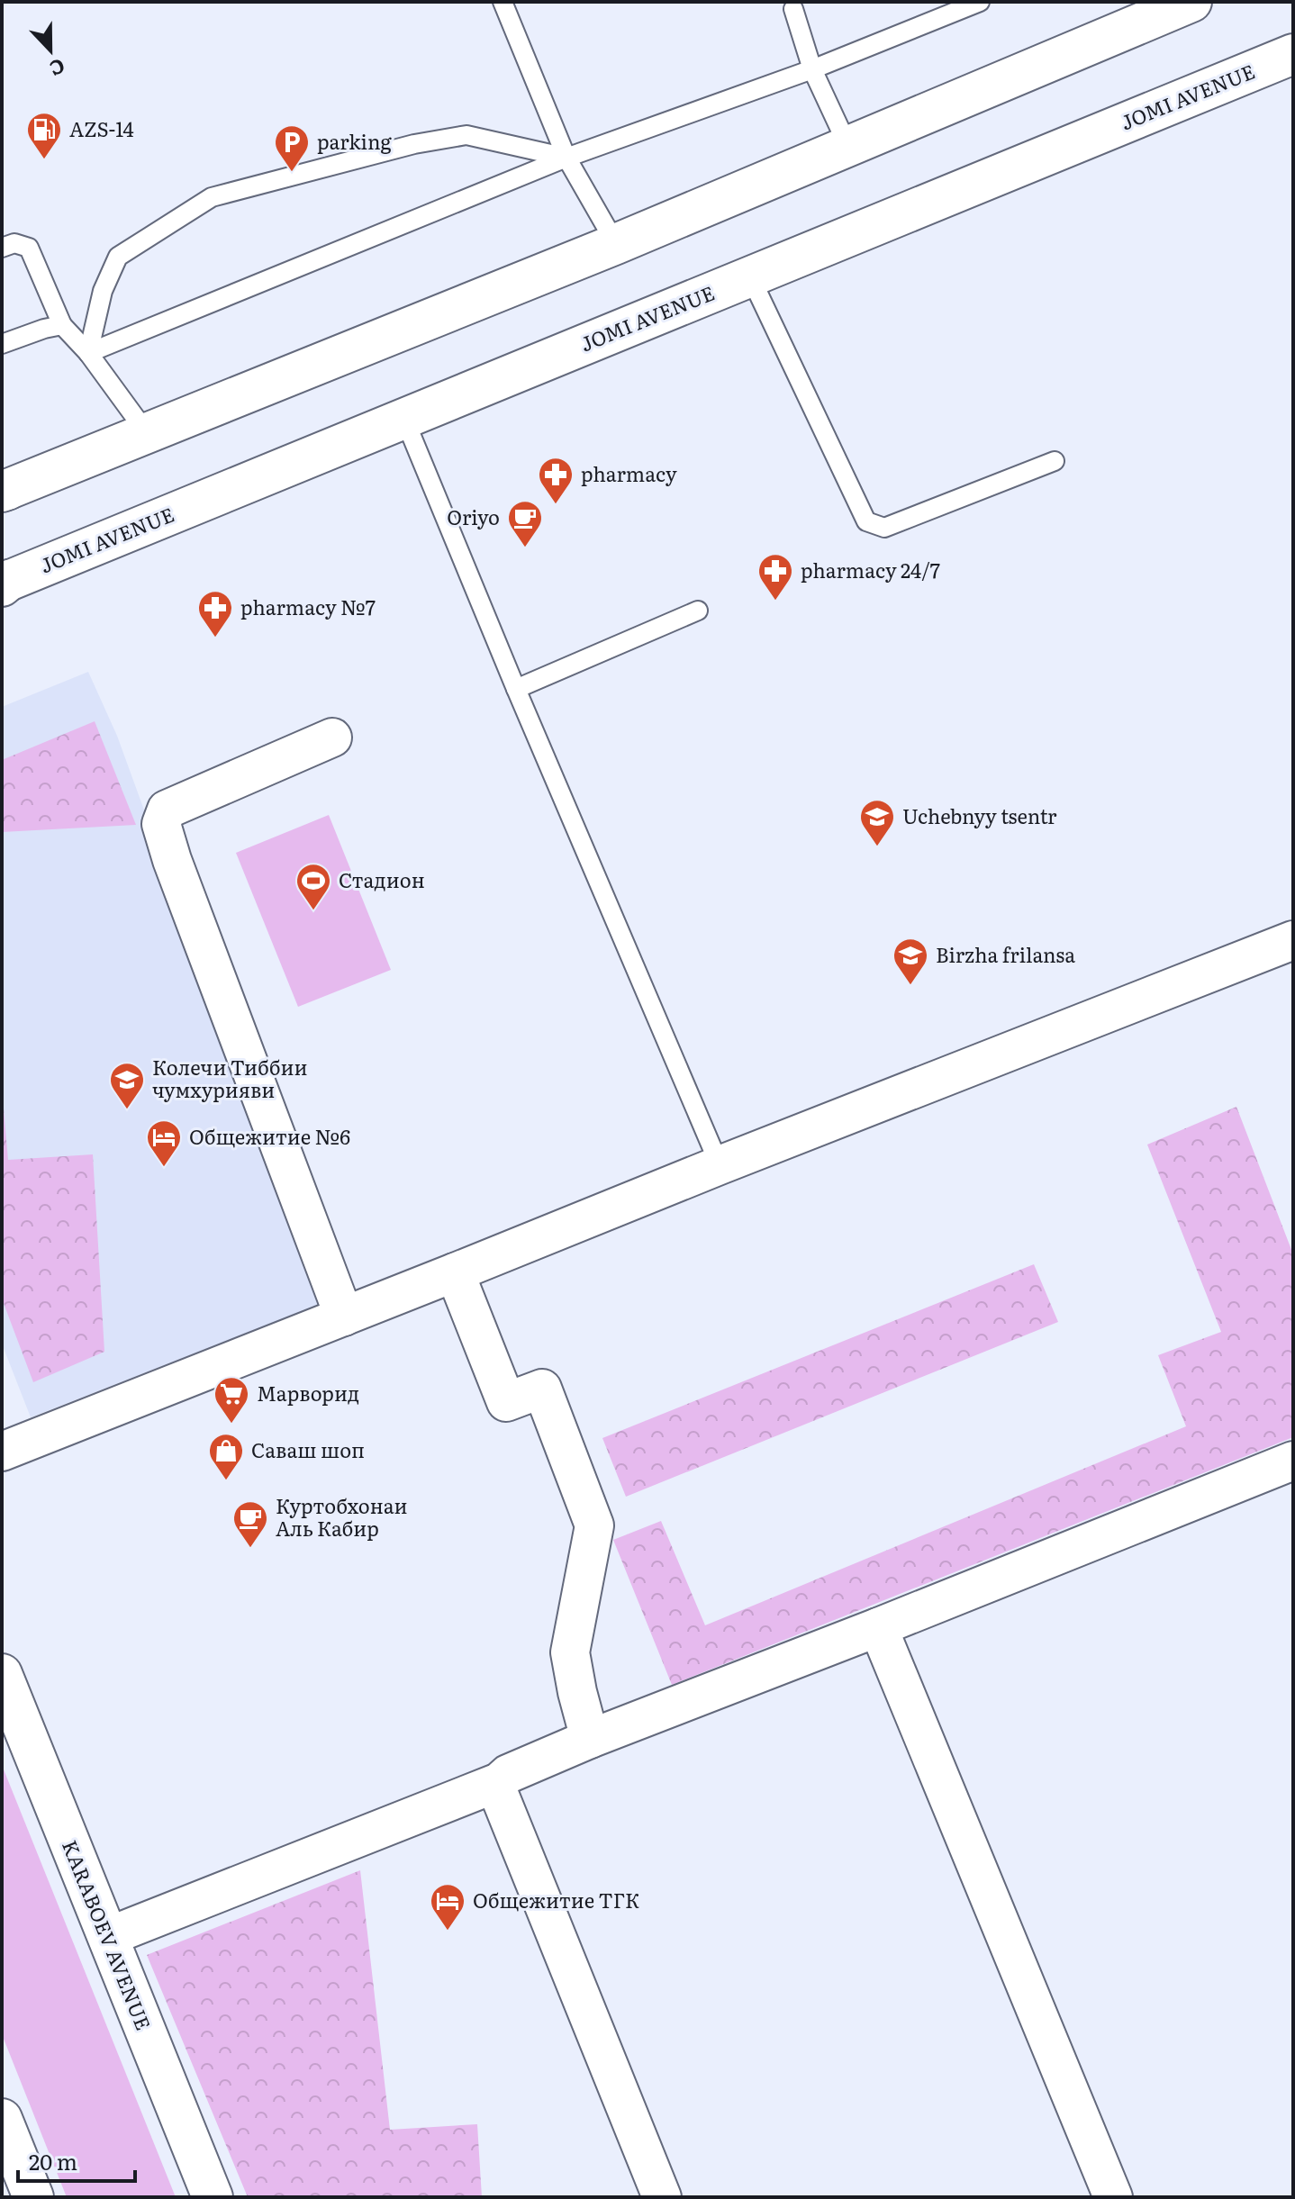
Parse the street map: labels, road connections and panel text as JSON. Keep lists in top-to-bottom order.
{
  "streets": {
    "main road": ["JOMI AVENUE", "KARABOEV AVENUE"]
  },
  "places": {
    "fuel station": ["AZS-14"],
    "parking": ["parking"],
    "pharmacy": ["pharmacy", "pharmacy 24/7", "pharmacy №7"],
    "cafe": ["Oriyo", "Куртобхонаи Аль Кабир"],
    "school or university": ["Uchebnyy tsentr", "Birzha frilansa", "Колечи Тиббии чумхурияви"],
    "sports": ["Стадион"],
    "hotel": ["Общежитие №6", "Общежитие ТГК"],
    "supermarket": ["Марворид"],
    "shop": ["Саваш шоп"]
  },
  "scale_bar": "20 m",
  "north": "bottom"
}
